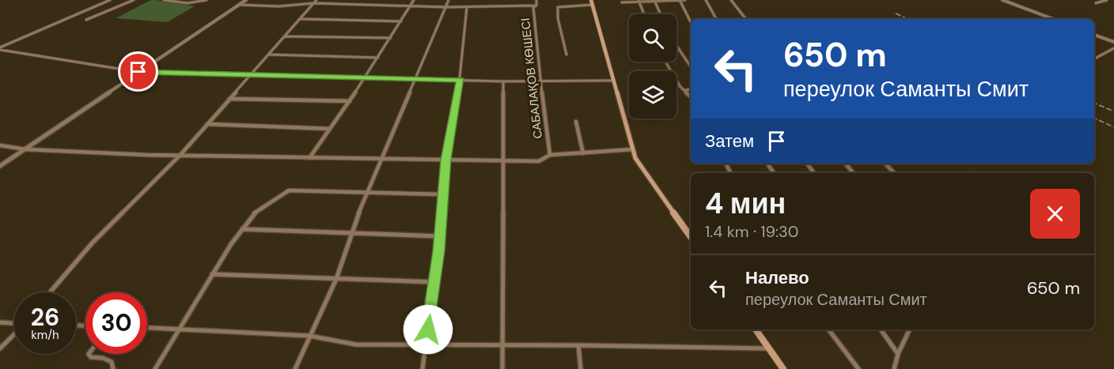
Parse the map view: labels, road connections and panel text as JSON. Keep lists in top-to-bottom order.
{
  "streets": {
    "street": ["САБАЛАҚОВ КӨШЕСІ"]
  },
  "page": {
    "turn": ["650 m", "переулок Саманты Смит"],
    "then": "Затем",
    "heading": ["4 мин", "1.4 km · 19:30"],
    "list": [
      {
        "name": "Налево",
        "note": "переулок Саманты Смит",
        "value": "650 m"
      }
    ],
    "speed": "26 km/h",
    "limit": "30"
  }
}
